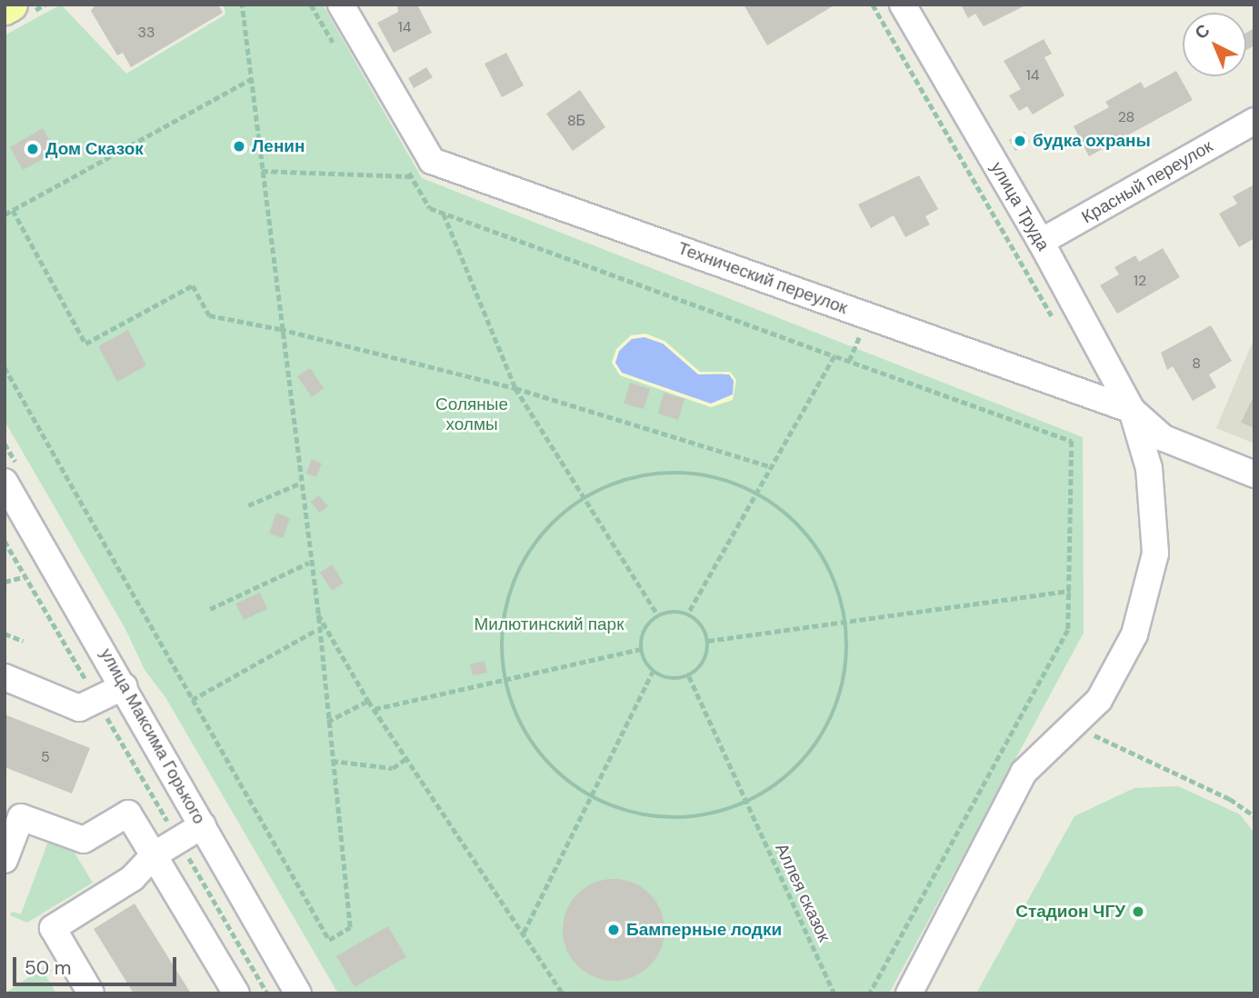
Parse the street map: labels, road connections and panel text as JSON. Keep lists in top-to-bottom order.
{
  "streets": {
    "street": [
      "Красный переулок",
      "улица Труда",
      "Технический переулок",
      "улица Максима Горького"
    ],
    "path": ["Аллея сказок"]
  },
  "crossings": [
    ["Красный переулок", "улица Труда"],
    ["улица Труда", "Технический переулок"]
  ],
  "parks": ["Соляные холмы", "Милютинский парк"],
  "places": [
    "будка охраны",
    "Ленин",
    "Дом Сказок",
    "Стадион ЧГУ",
    "Бамперные лодки"
  ],
  "house_numbers": [
    "14",
    "33",
    "14",
    "28",
    "8Б",
    "12",
    "8",
    "5"
  ],
  "scale_bar": "50 m",
  "north": "top left"
}
